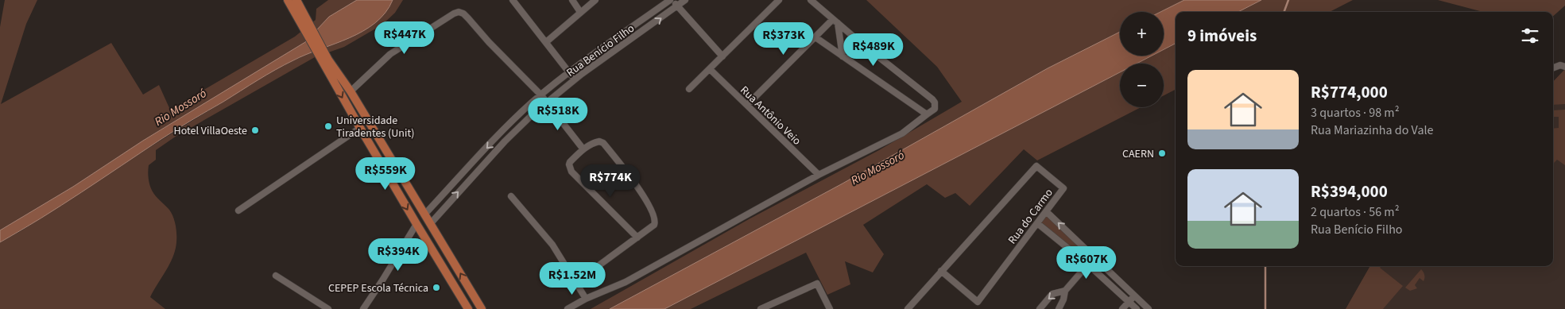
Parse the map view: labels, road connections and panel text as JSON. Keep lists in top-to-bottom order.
{
  "streets": {
    "street": ["Rua Benício Filho", "Rua Antônio Veio", "Rua do Carmo"]
  },
  "water": ["Rio Mossoró"],
  "places": [
    "Universidade Tiradentes (Unit)",
    "Hotel VillaOeste",
    "CAERN",
    "CEPEP Escola Técnica"
  ],
  "page": {
    "map_buttons": ["+", "−"],
    "heading": "9 imóveis",
    "price": [
      "R$447K",
      "R$373K",
      "R$489K",
      "R$518K",
      "R$559K",
      "R$774K",
      "R$394K",
      "R$607K",
      "R$1.52M"
    ],
    "list": [
      {
        "name": "R$774,000",
        "note": "3 quartos · 98 m² · Rua Mariazinha do Vale"
      },
      {
        "name": "R$394,000",
        "note": "2 quartos · 56 m² · Rua Benício Filho"
      }
    ]
  }
}
